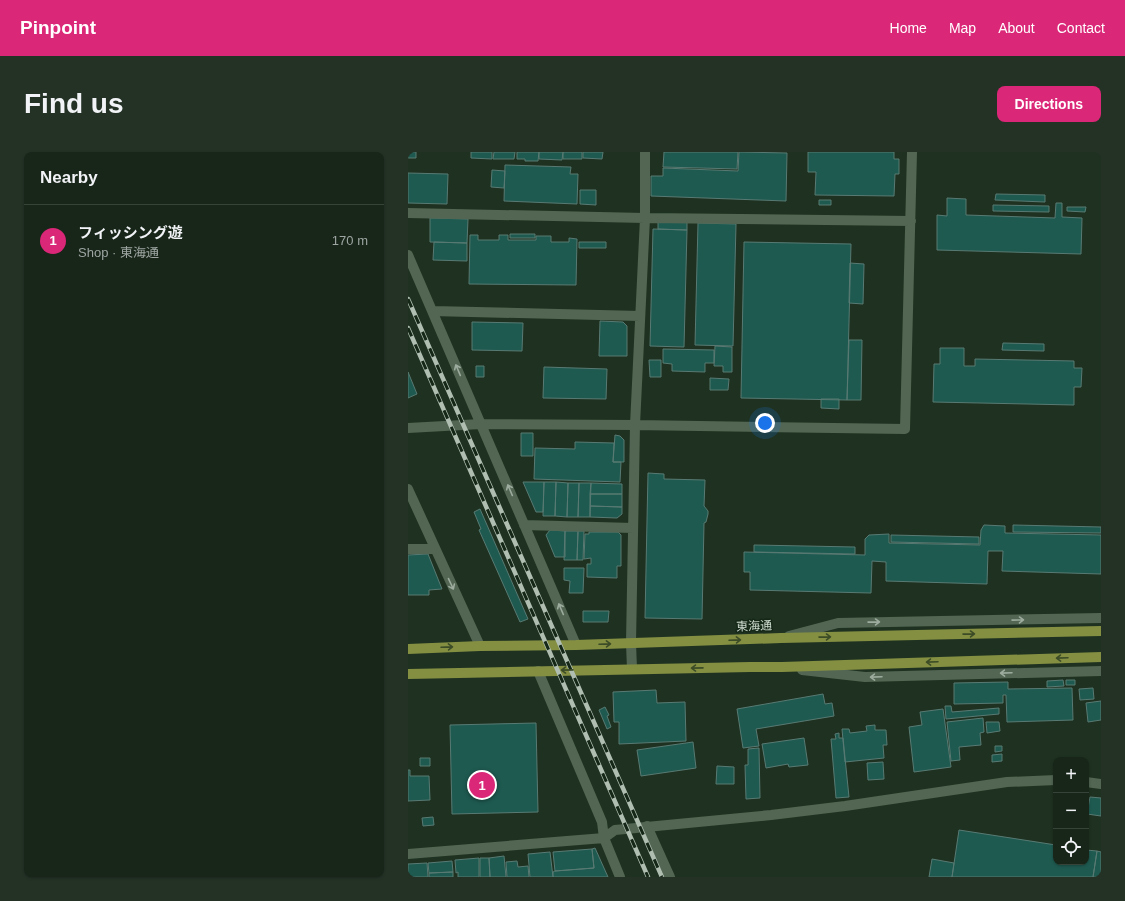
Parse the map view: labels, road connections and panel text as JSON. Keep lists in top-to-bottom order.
{
  "streets": {
    "main road": ["東海通"]
  },
  "page": {
    "header": "Pinpoint",
    "nav": [
      "Home",
      "Map",
      "About",
      "Contact"
    ],
    "buttons": "Directions",
    "title": "Find us",
    "heading": "Nearby",
    "list": [
      {
        "mark": "1",
        "name": "フィッシング遊",
        "note": "Shop · 東海通",
        "value": "170 m"
      }
    ],
    "map_buttons": ["+", "−"],
    "pins": "1"
  }
}
